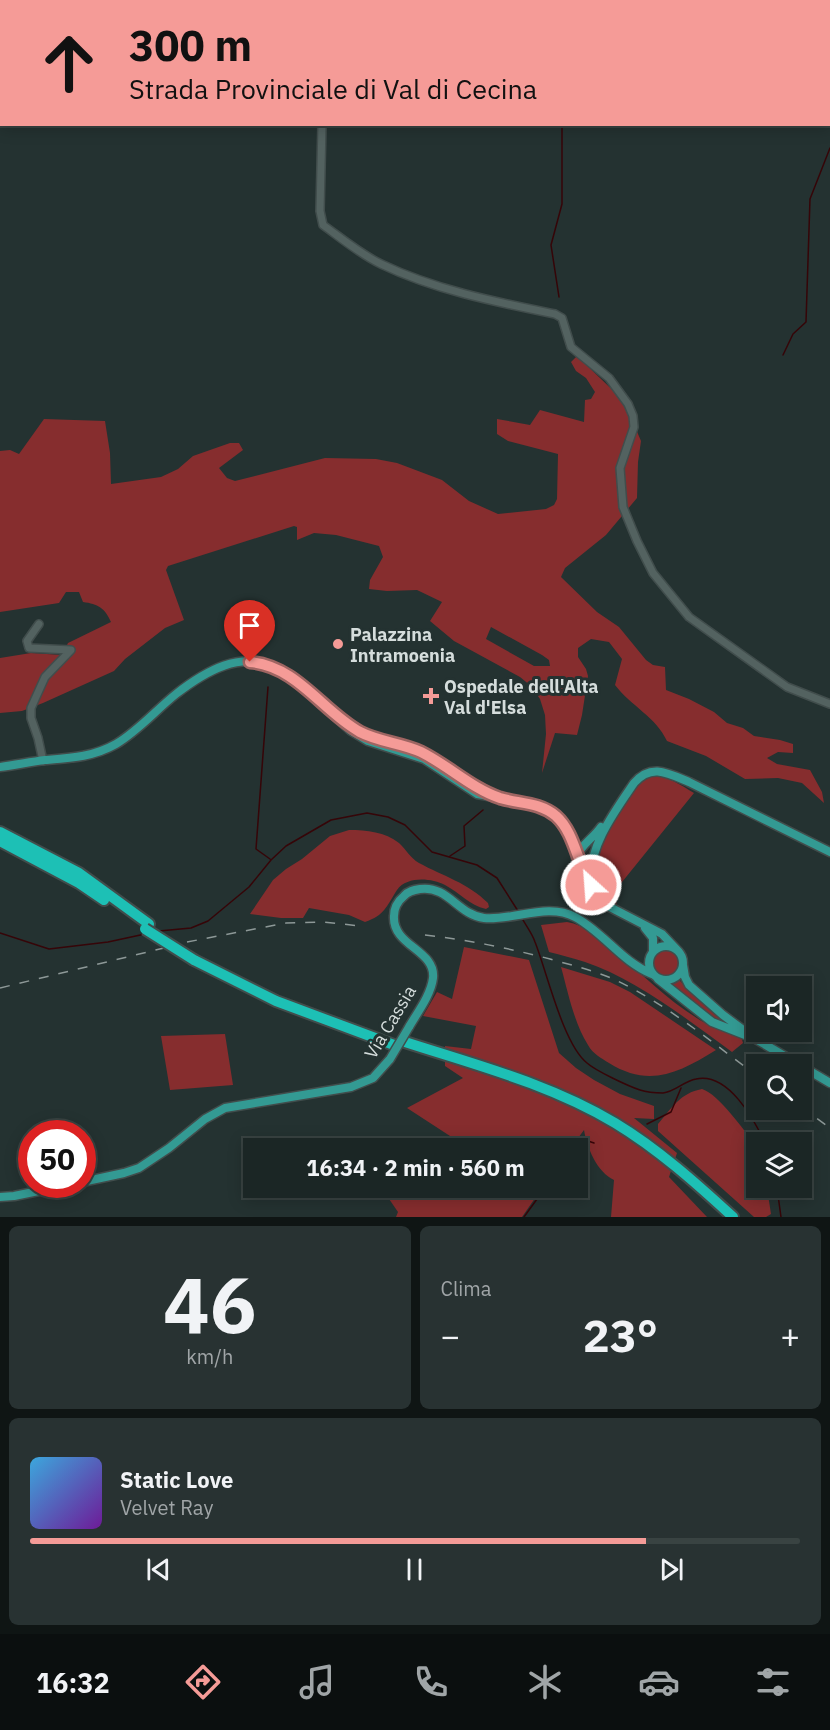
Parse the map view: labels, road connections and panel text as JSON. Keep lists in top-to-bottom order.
{
  "streets": {
    "main road": ["Via Cassia"]
  },
  "places": {
    "other": ["Palazzina Intramoenia"],
    "health": ["Ospedale dell'Alta Val d'Elsa"]
  },
  "page": {
    "turn": ["300 m", "Strada Provinciale di Val di Cecina"],
    "limit": "50",
    "trip": "16:34 · 2 min · 560 m",
    "tile": [
      ["46", "km/h"],
      "Clima"
    ],
    "heat": ["−", "23°", "+"],
    "song": ["Static Love", "Velvet Ray"],
    "tabs": "16:32"
  }
}
